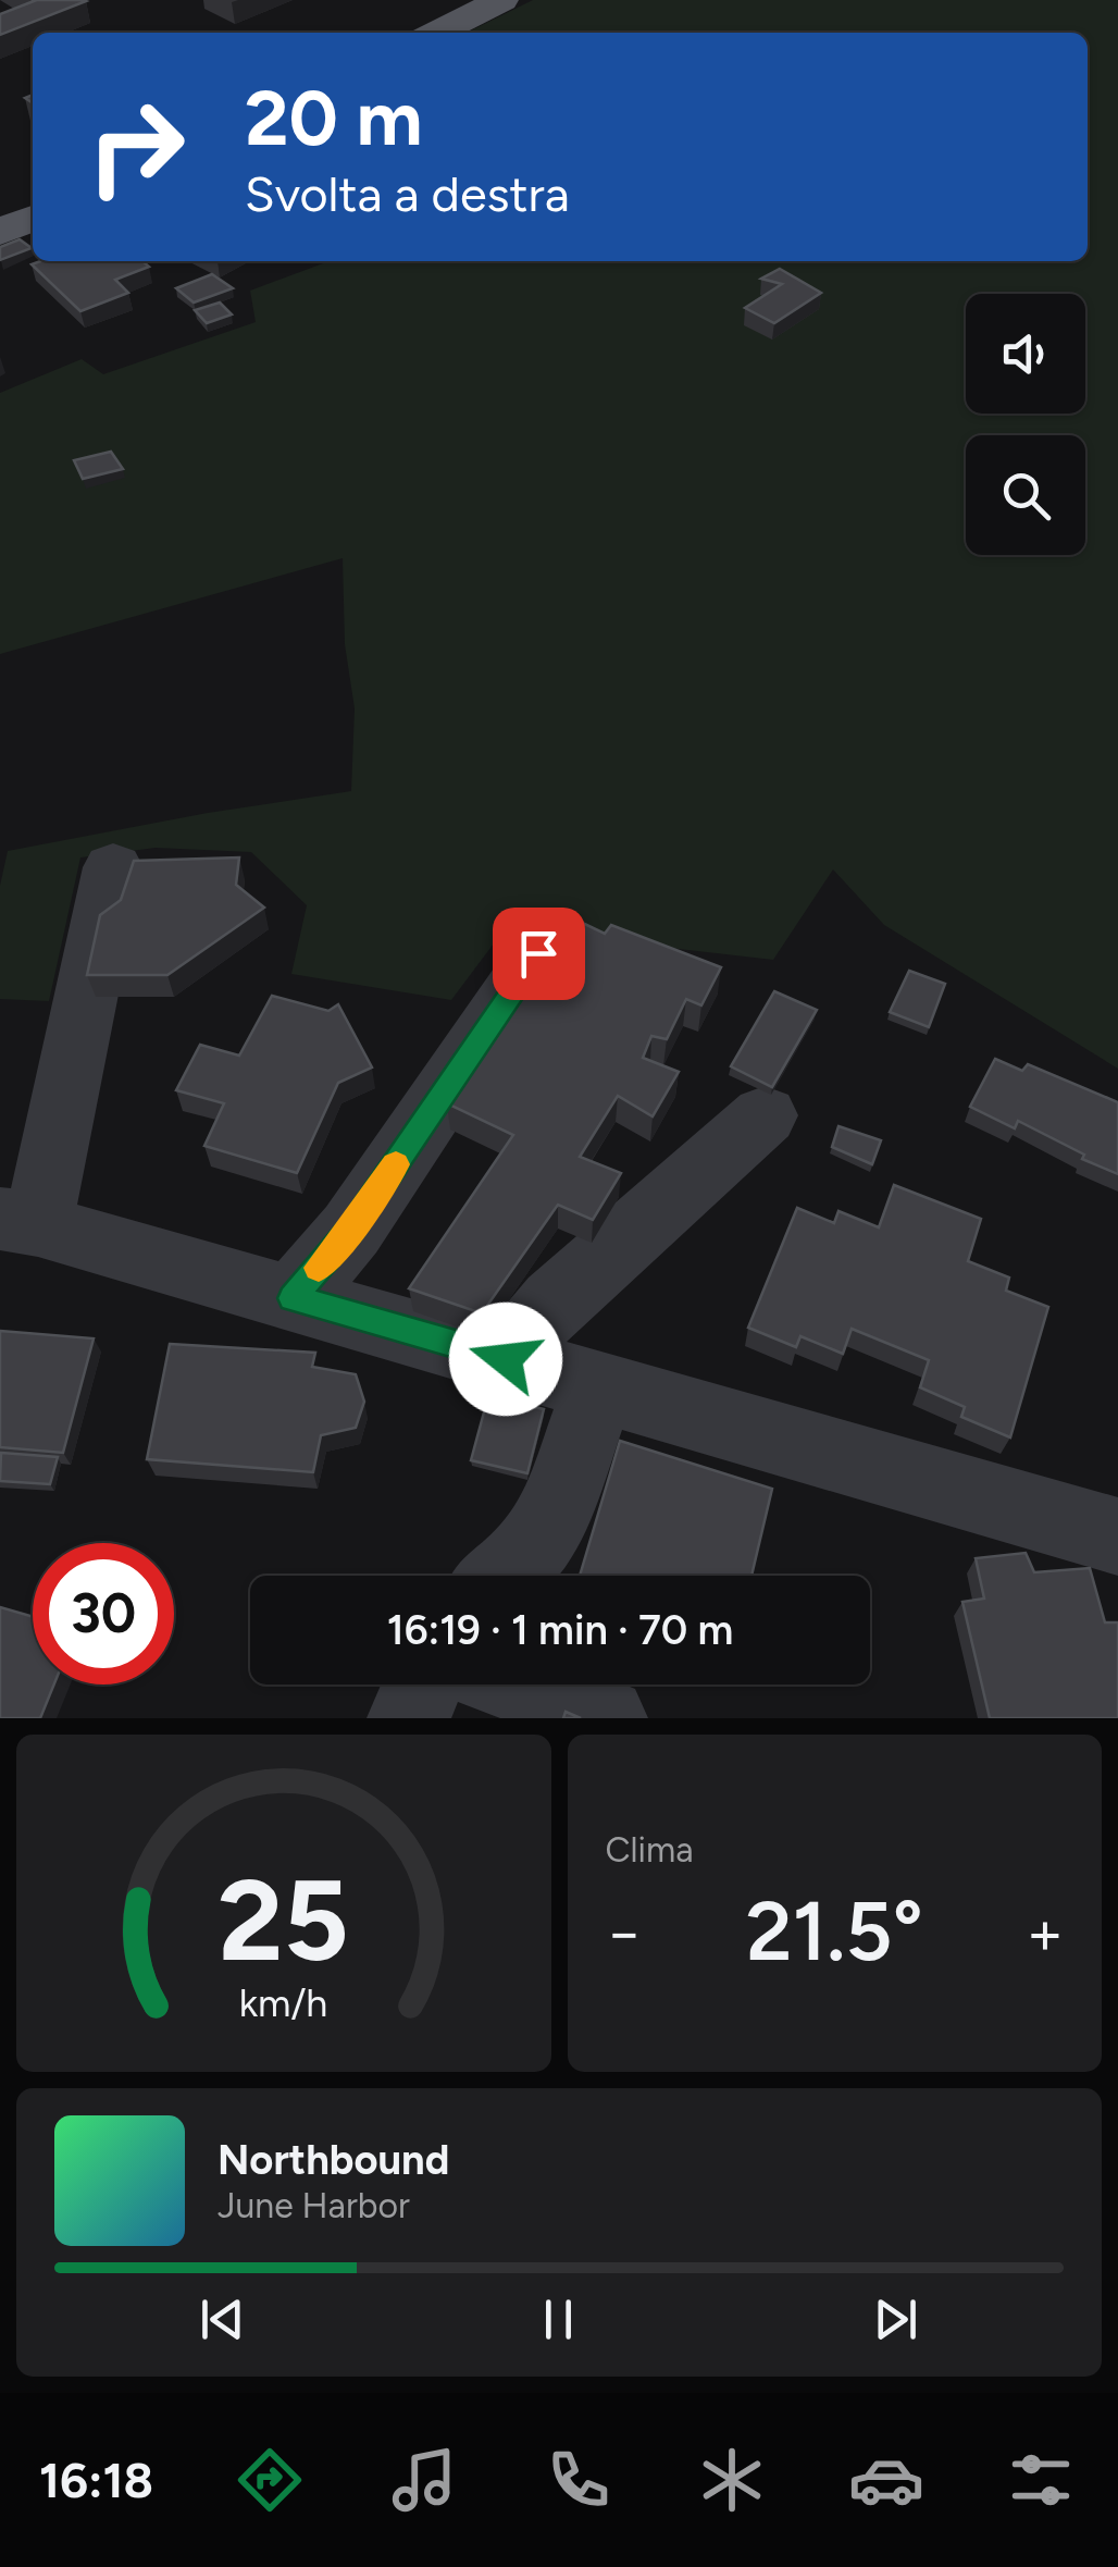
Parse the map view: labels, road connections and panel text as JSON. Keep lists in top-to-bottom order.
{
  "page": {
    "turn": ["20 m", "Svolta a destra"],
    "limit": "30",
    "trip": "16:19 · 1 min · 70 m",
    "tile": "Clima",
    "heat": ["−", "21.5°", "+"],
    "song": ["Northbound", "June Harbor"],
    "tabs": "16:18",
    "gauge": ["25", "km/h"]
  }
}
